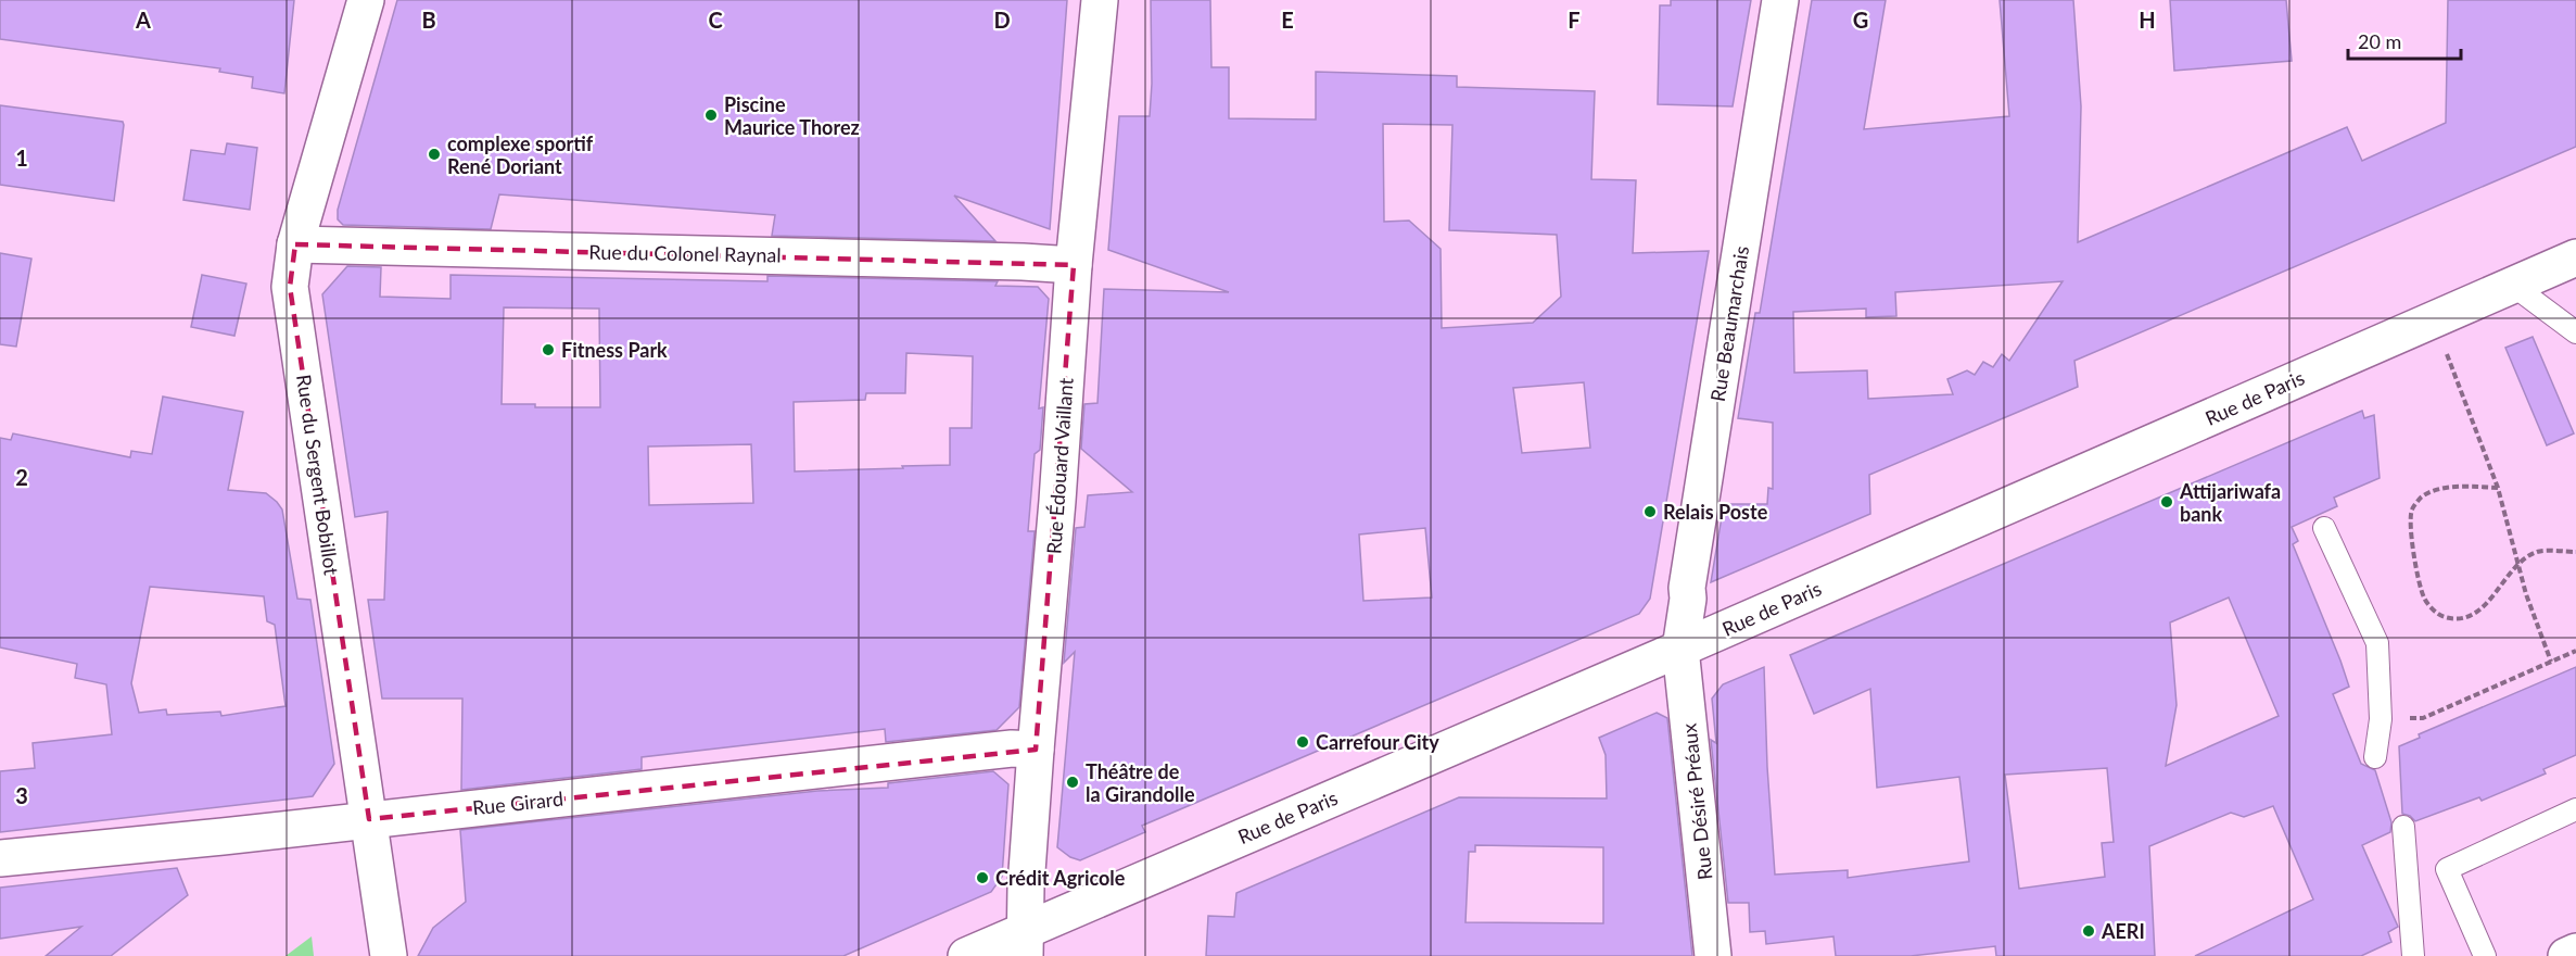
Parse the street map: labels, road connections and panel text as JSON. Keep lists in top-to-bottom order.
{
  "streets": {
    "street": [
      "Rue du Colonel Raynal",
      "Rue Beaumarchais",
      "Rue de Paris",
      "Rue Édouard Vaillant",
      "Rue du Sergent Bobillot",
      "Rue Désiré Préaux",
      "Rue Girard"
    ]
  },
  "crossings": [
    ["Rue du Colonel Raynal", "Rue Édouard Vaillant"],
    ["Rue du Colonel Raynal", "Rue du Sergent Bobillot"],
    ["Rue Beaumarchais", "Rue de Paris"],
    ["Rue Beaumarchais", "Rue Désiré Préaux"],
    ["Rue de Paris", "Rue Édouard Vaillant"],
    ["Rue de Paris", "Rue Désiré Préaux"],
    ["Rue Édouard Vaillant", "Rue Girard"],
    ["Rue du Sergent Bobillot", "Rue Girard"]
  ],
  "places": [
    "Piscine Maurice Thorez",
    "complexe sportif René Doriant",
    "Fitness Park",
    "Attijariwafa bank",
    "Relais Poste",
    "Carrefour City",
    "Théâtre de la Girandolle",
    "Crédit Agricole",
    "AERI"
  ],
  "scale_bar": "20 m",
  "grid": {
    "columns": [
      "A",
      "B",
      "C",
      "D",
      "E",
      "F",
      "G",
      "H"
    ],
    "rows": ["1", "2", "3"]
  }
}
